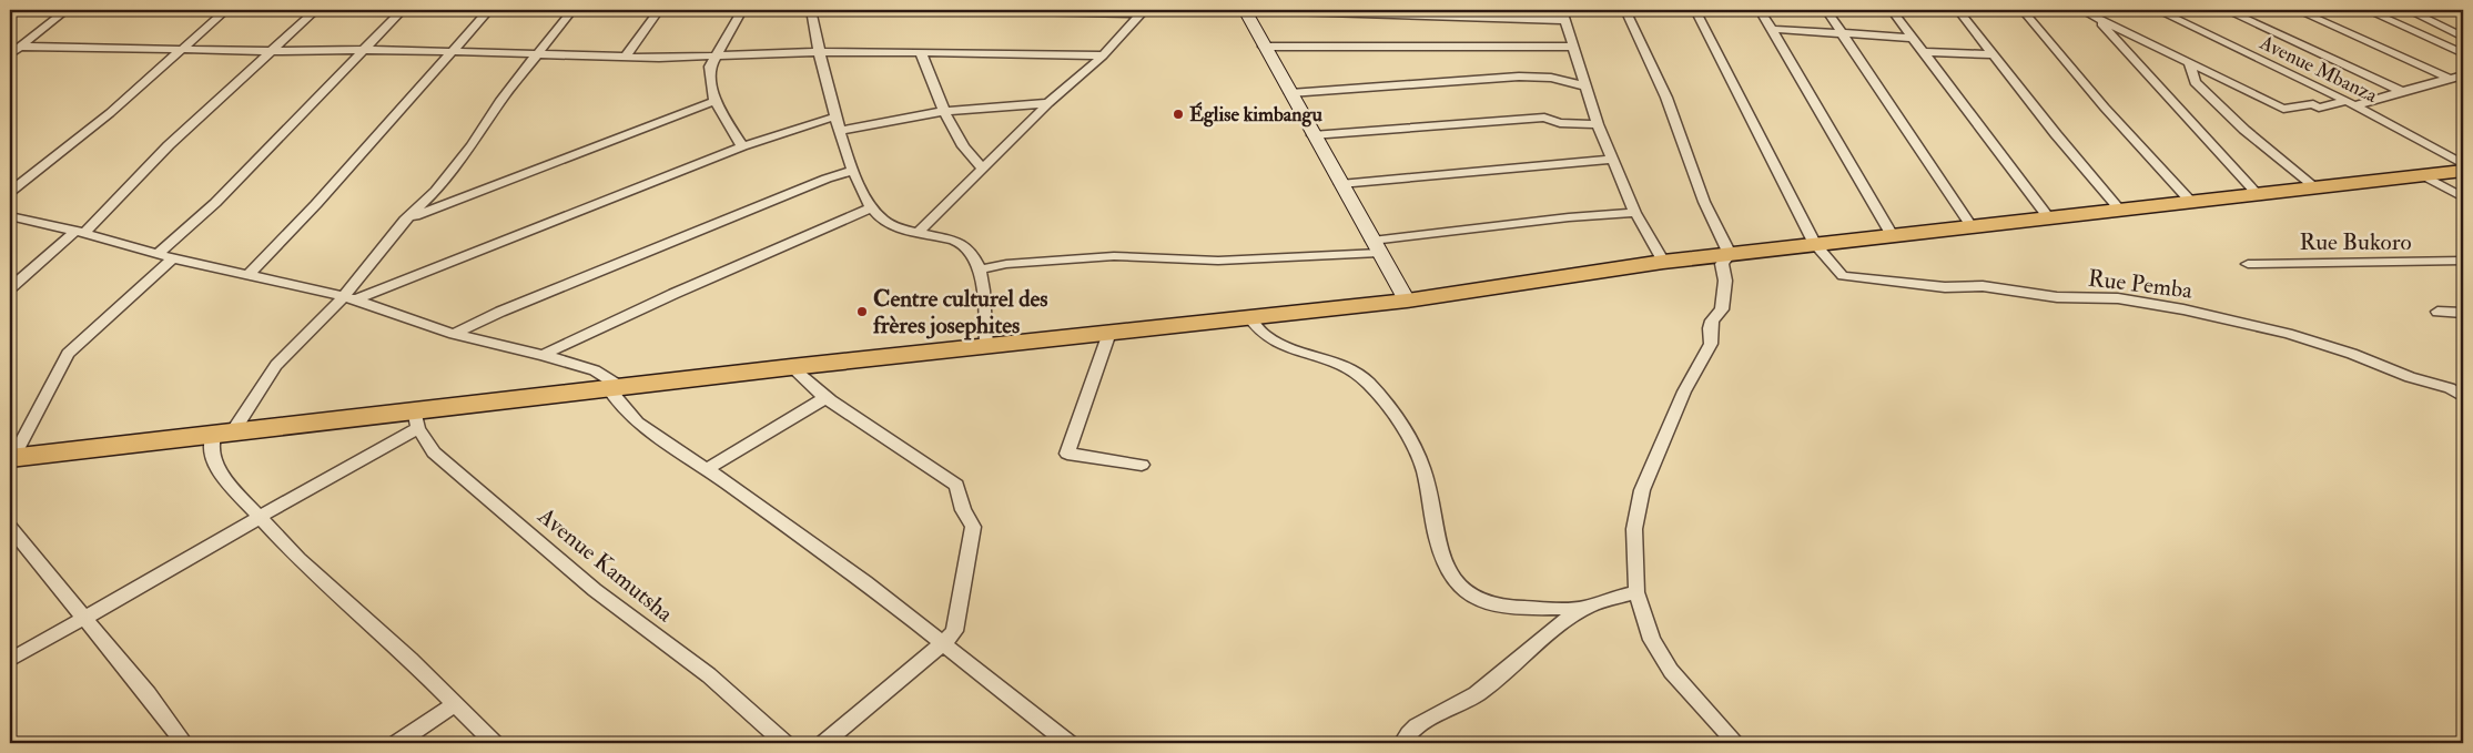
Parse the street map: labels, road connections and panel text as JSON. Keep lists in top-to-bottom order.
{
  "streets": {
    "street": [
      "Avenue Mbanza",
      "Rue Bukoro",
      "Rue Pemba",
      "Avenue Kamutsha"
    ]
  },
  "places": ["Église kimbangu", "Centre culturel des frères josephites"]
}
